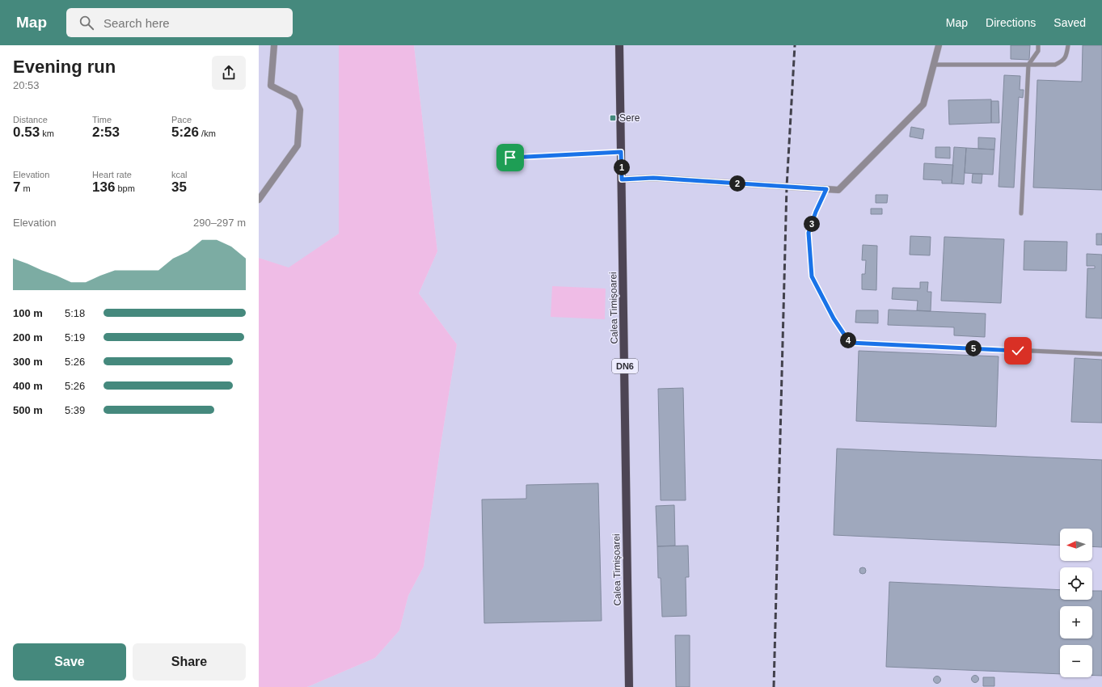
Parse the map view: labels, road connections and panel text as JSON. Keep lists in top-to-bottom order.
{
  "streets": {
    "main road": ["Calea Timișoarei", "DN6"]
  },
  "places": {
    "transit": ["Sere"]
  },
  "north": "left",
  "page": {
    "header": "Map",
    "search": "Search here",
    "nav": ["Map", "Directions", "Saved"],
    "heading": ["Evening run", "20:53"],
    "stats": [
      ["Distance", "0.53 km"],
      ["Time", "2:53"],
      ["Pace", "5:26 /km"],
      ["Elevation", "7 m"],
      ["Heart rate", "136 bpm"],
      ["kcal", "35"]
    ],
    "pins": [
      "1",
      "2",
      "3",
      "4",
      "5"
    ],
    "chart": ["Elevation", "290–297 m"],
    "list": [
      {
        "name": "100 m",
        "note": "5:18"
      },
      {
        "name": "200 m",
        "note": "5:19"
      },
      {
        "name": "300 m",
        "note": "5:26"
      },
      {
        "name": "400 m",
        "note": "5:26"
      },
      {
        "name": "500 m",
        "note": "5:39"
      }
    ],
    "map_buttons": ["+", "−"],
    "buttons": ["Save", "Share"]
  }
}
